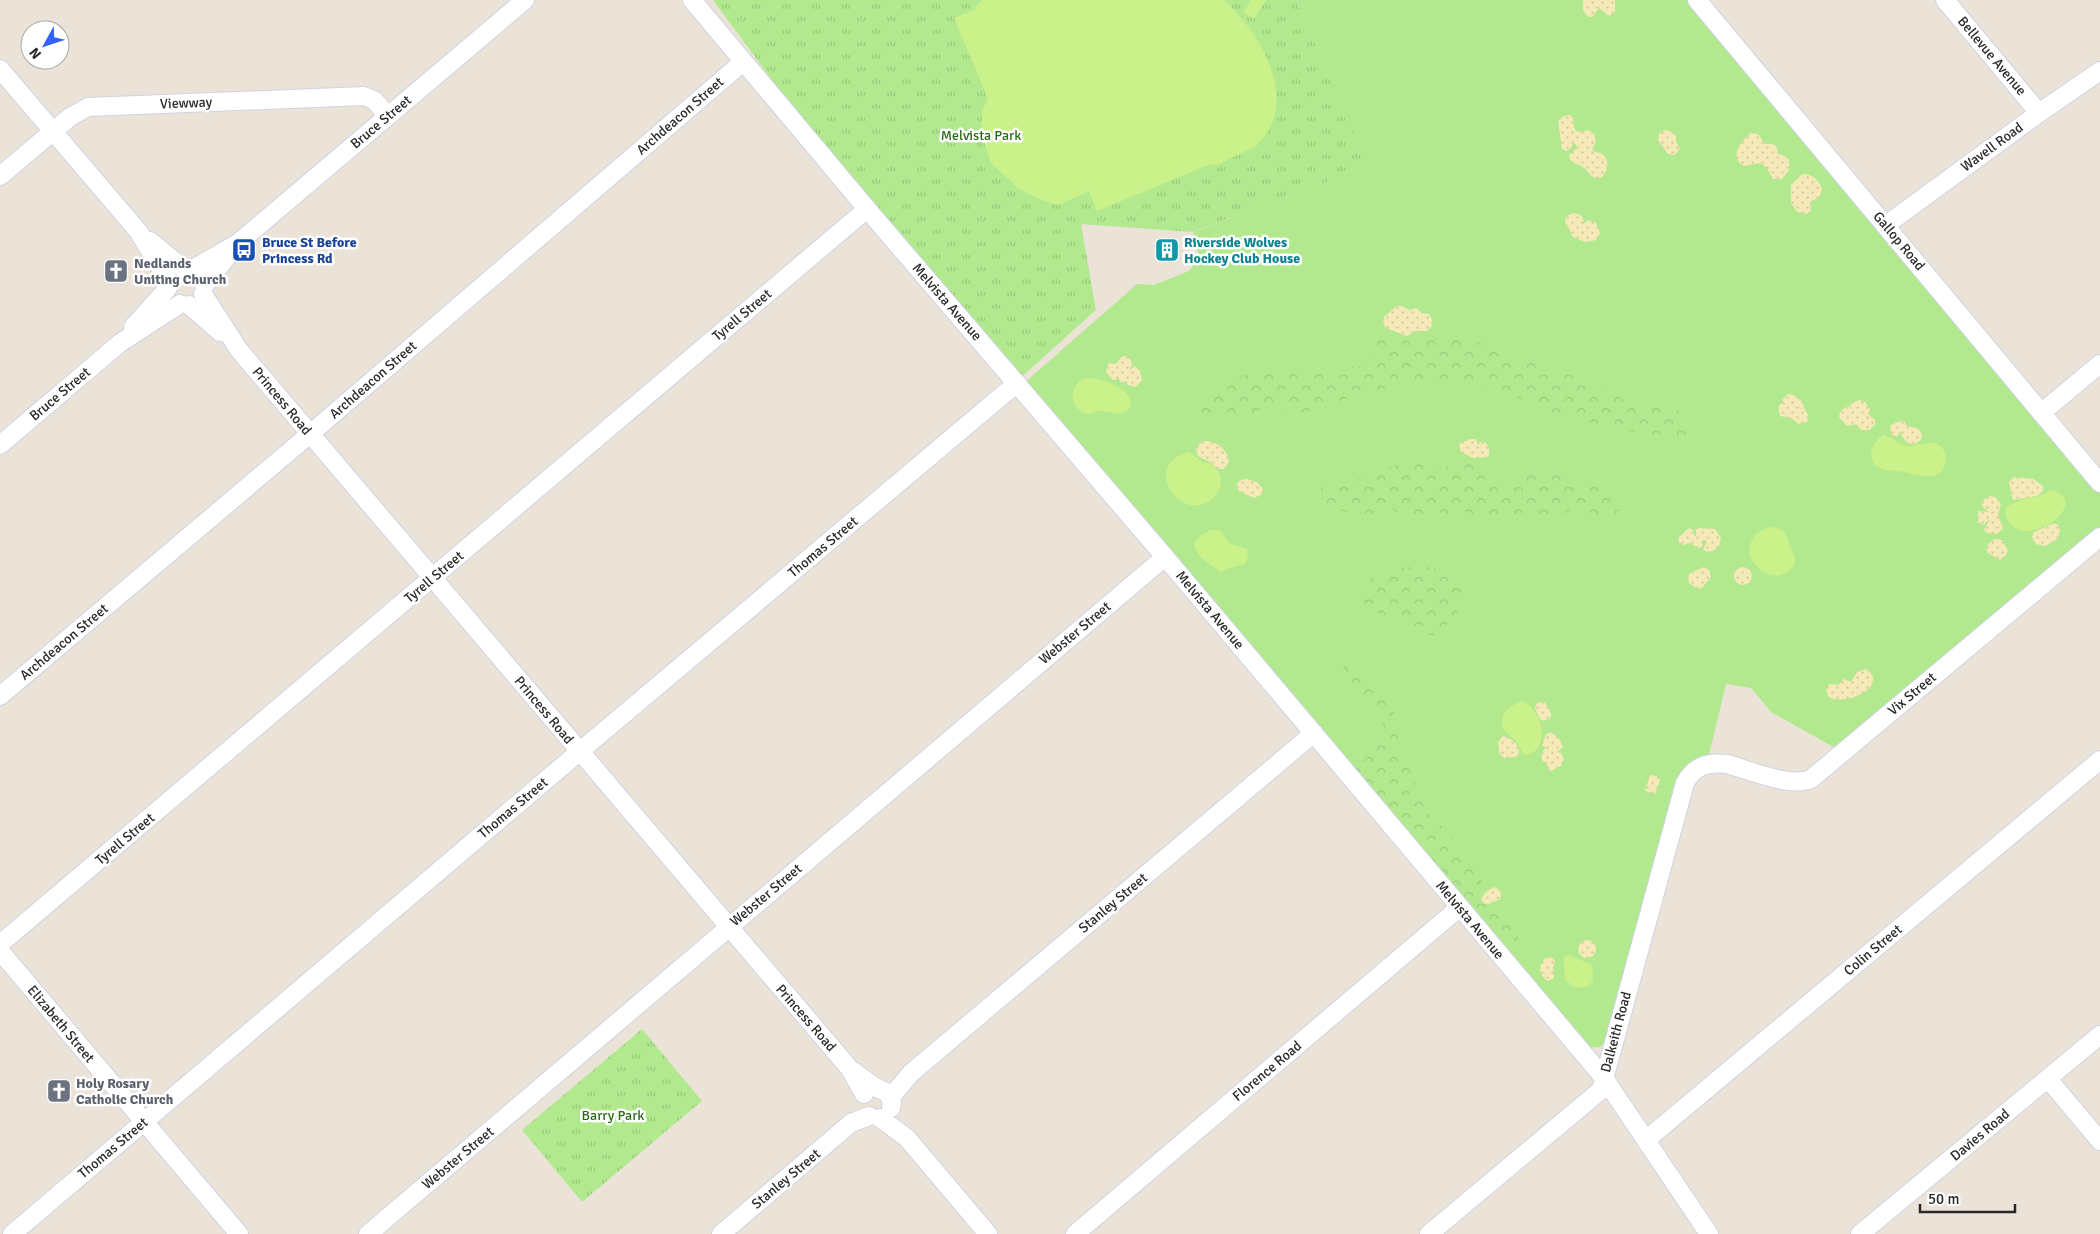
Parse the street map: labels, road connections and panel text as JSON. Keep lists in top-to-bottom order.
{
  "streets": {
    "street": [
      "Bellevue Avenue",
      "Viewway",
      "Archdeacon Street",
      "Bruce Street",
      "Wavell Road",
      "Gallop Road",
      "Melvista Avenue",
      "Tyrell Street",
      "Princess Road",
      "Thomas Street",
      "Webster Street",
      "Vix Street",
      "Stanley Street",
      "Colin Street",
      "Elizabeth Street",
      "Dalkeith Road",
      "Florence Road",
      "Davies Road"
    ]
  },
  "crossings": [
    ["Bellevue Avenue", "Wavell Road"],
    ["Viewway", "Bruce Street"],
    ["Archdeacon Street", "Melvista Avenue"],
    ["Archdeacon Street", "Princess Road"],
    ["Bruce Street", "Princess Road"],
    ["Wavell Road", "Gallop Road"],
    ["Melvista Avenue", "Tyrell Street"],
    ["Melvista Avenue", "Thomas Street"],
    ["Melvista Avenue", "Webster Street"],
    ["Melvista Avenue", "Stanley Street"],
    ["Melvista Avenue", "Colin Street"],
    ["Melvista Avenue", "Dalkeith Road"],
    ["Melvista Avenue", "Florence Road"],
    ["Tyrell Street", "Princess Road"],
    ["Princess Road", "Thomas Street"],
    ["Princess Road", "Webster Street"],
    ["Princess Road", "Stanley Street"],
    ["Thomas Street", "Elizabeth Street"],
    ["Vix Street", "Dalkeith Road"]
  ],
  "parks": ["Melvista Park", "Barry Park"],
  "places": {
    "bus stop": ["Bruce St Before Princess Rd"],
    "building": ["Riverside Wolves Hockey Club House"],
    "church": ["Nedlands Uniting Church", "Holy Rosary Catholic Church"]
  },
  "scale_bar": "50 m",
  "north": "bottom left"
}
